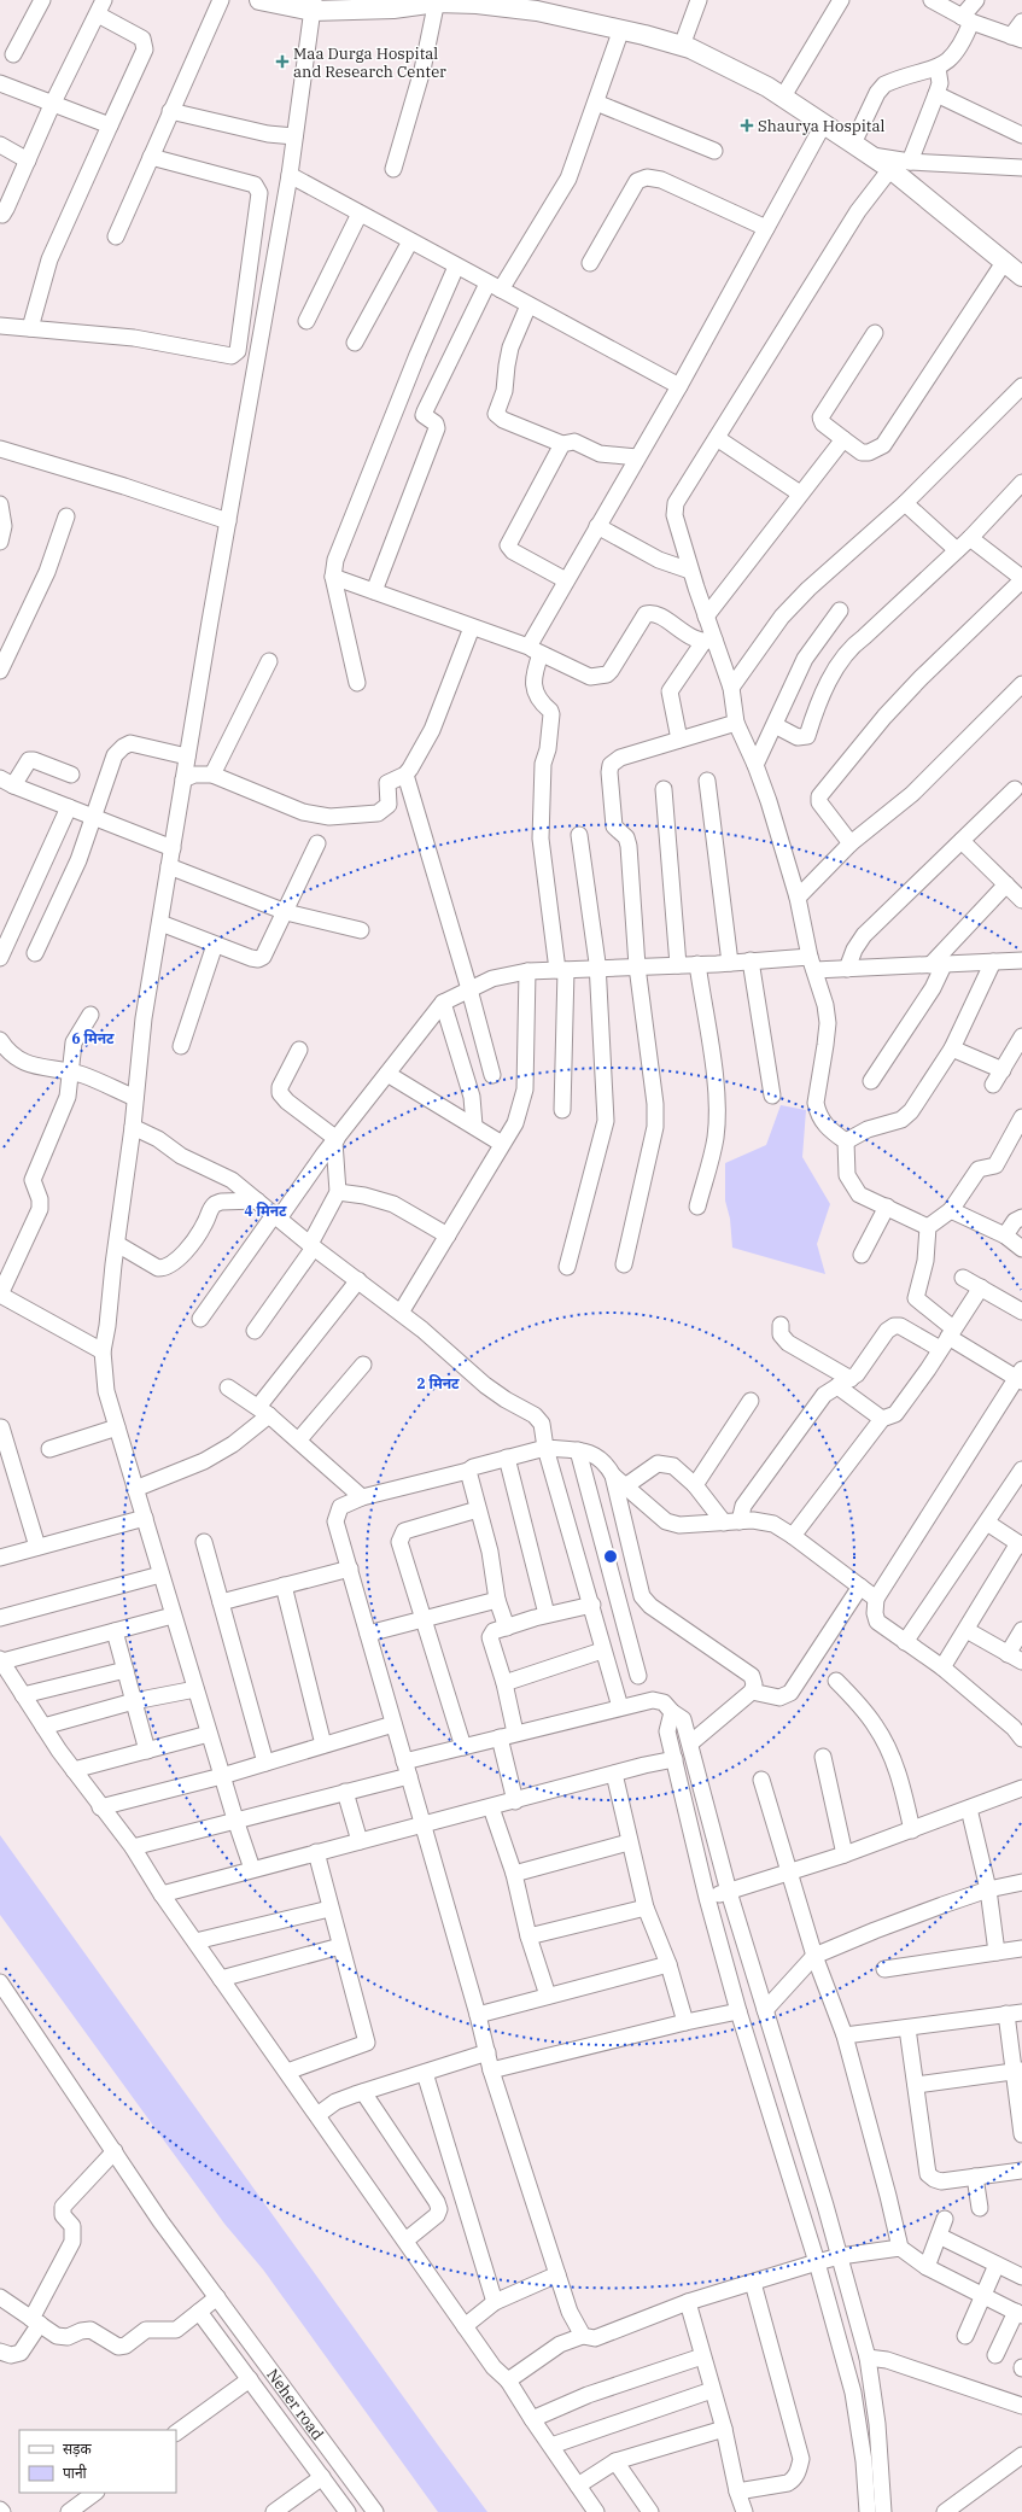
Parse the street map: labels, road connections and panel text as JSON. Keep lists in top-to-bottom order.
{
  "streets": {
    "street": ["Neher road"]
  },
  "places": {
    "health": ["Maa Durga Hospital and Research Center", "Shaurya Hospital"]
  },
  "legend": ["सड़क", "पानी"],
  "rings": ["6 मिनट", "4 मिनट", "2 मिनट"]
}
